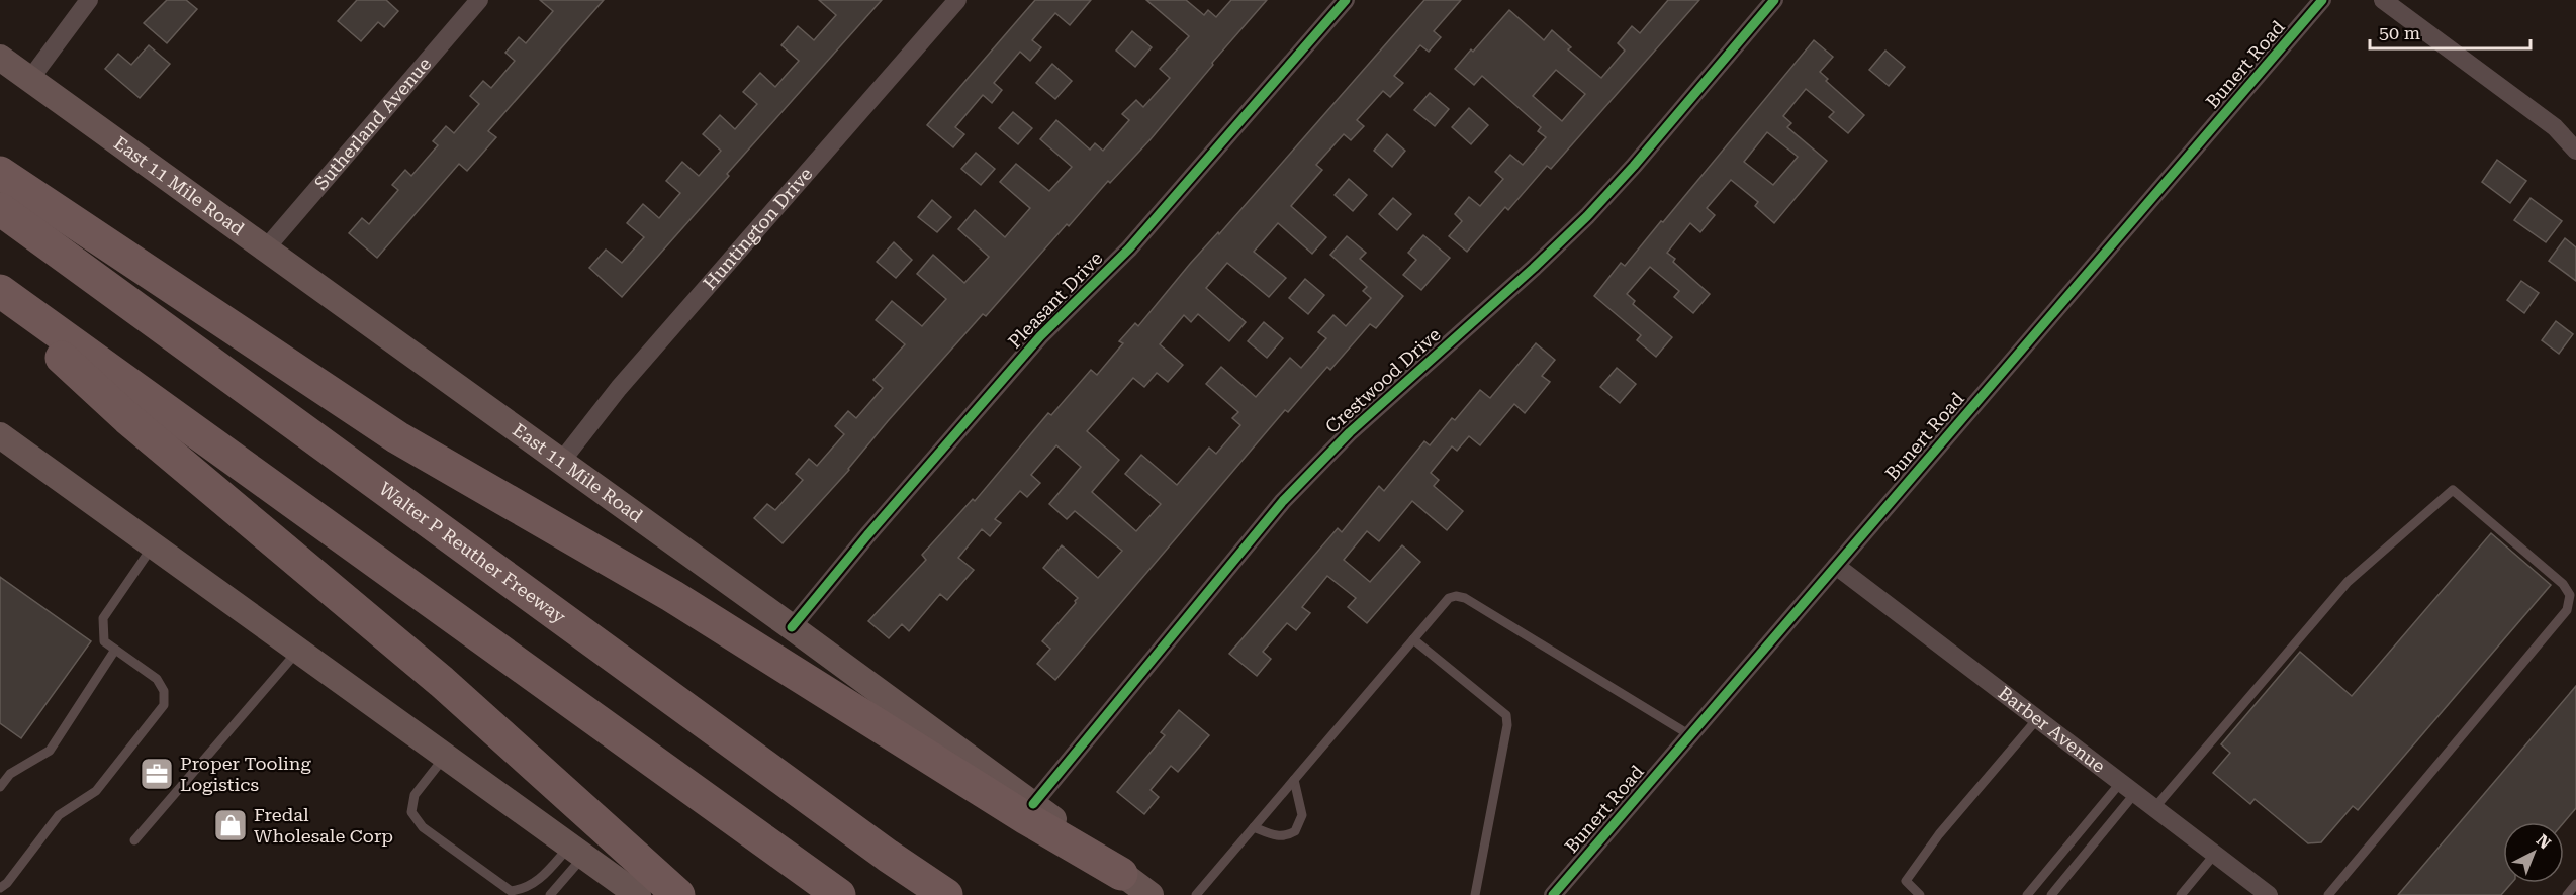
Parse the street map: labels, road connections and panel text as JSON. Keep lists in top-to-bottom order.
{
  "streets": {
    "highway": ["Walter P Reuther Freeway"],
    "main road": ["East 11 Mile Road"],
    "street": [
      "Bunert Road",
      "Sutherland Avenue",
      "Huntington Drive",
      "Pleasant Drive",
      "Crestwood Drive",
      "Barber Avenue"
    ]
  },
  "crossings": [
    ["Bunert Road", "Barber Avenue"],
    ["Sutherland Avenue", "East 11 Mile Road"],
    ["East 11 Mile Road", "Huntington Drive"],
    ["East 11 Mile Road", "Pleasant Drive"],
    ["East 11 Mile Road", "Crestwood Drive"]
  ],
  "places": {
    "office": ["Proper Tooling Logistics"],
    "shop": ["Fredal Wholesale Corp"]
  },
  "scale_bar": "50 m",
  "north": "top right"
}
